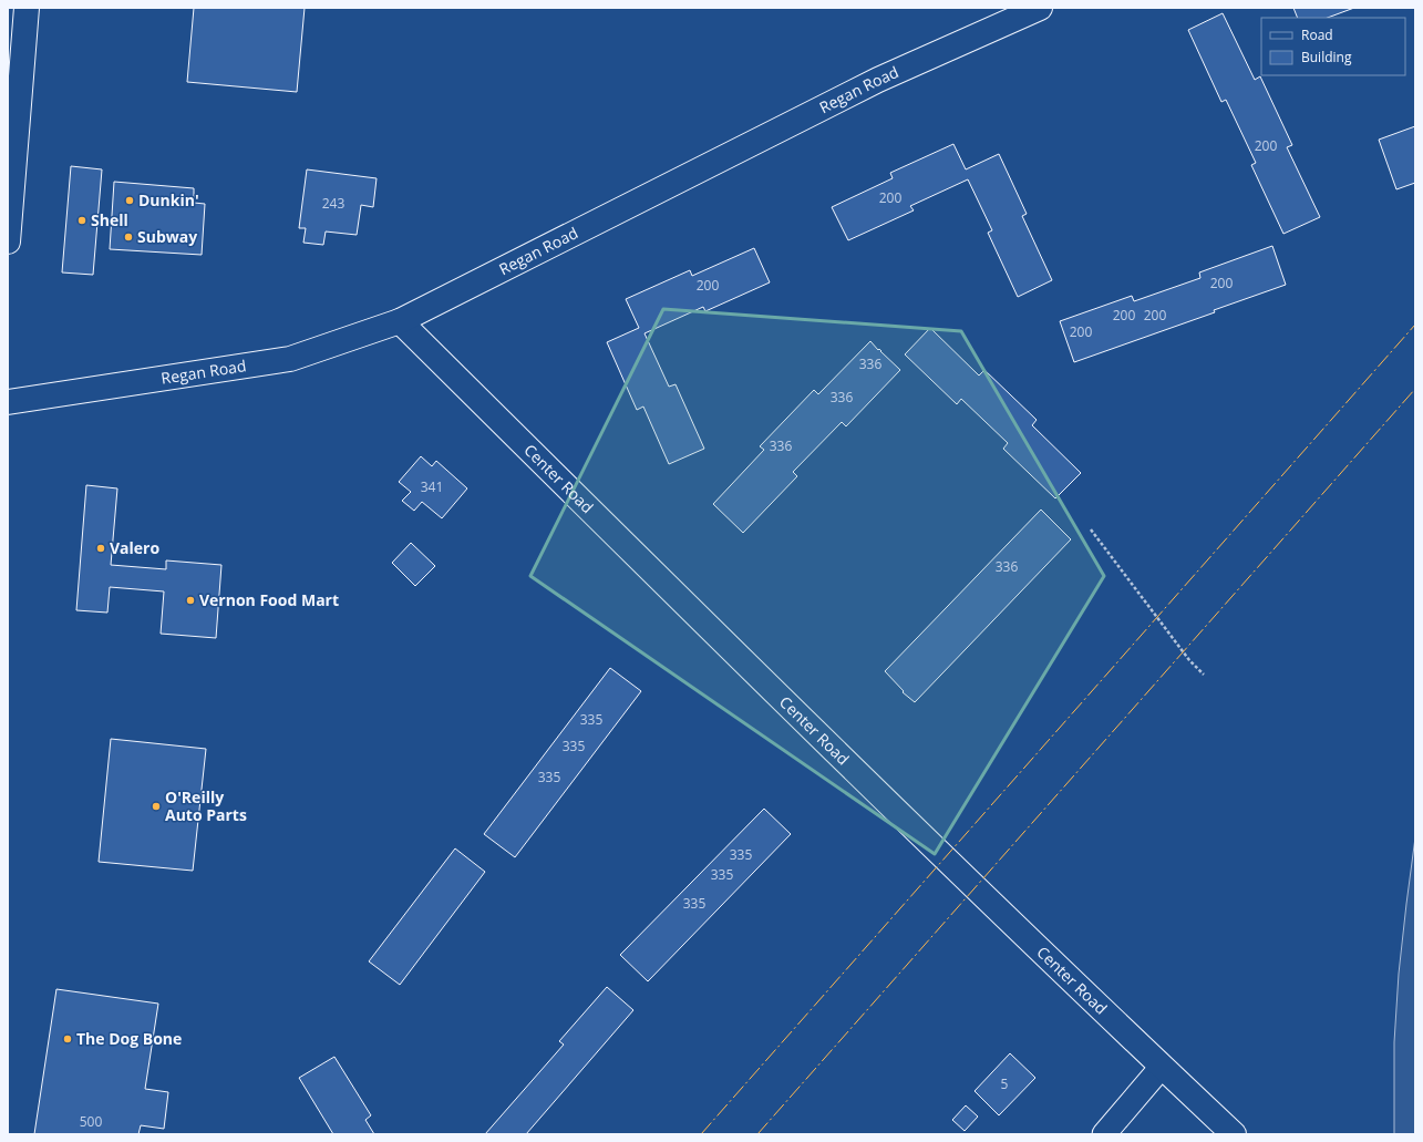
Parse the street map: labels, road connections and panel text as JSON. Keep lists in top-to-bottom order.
{
  "streets": {
    "street": ["Regan Road", "Center Road"]
  },
  "crossings": [
    ["Regan Road", "Center Road"]
  ],
  "places": [
    "Dunkin'",
    "Shell",
    "Subway",
    "Valero",
    "Vernon Food Mart",
    "O'Reilly Auto Parts",
    "The Dog Bone"
  ],
  "house_numbers": [
    "200",
    "200",
    "243",
    "200",
    "200",
    "200",
    "200",
    "200",
    "336",
    "336",
    "336",
    "341",
    "336",
    "335",
    "335",
    "335",
    "335",
    "335",
    "335",
    "5",
    "500"
  ],
  "legend": ["Road", "Building"]
}
